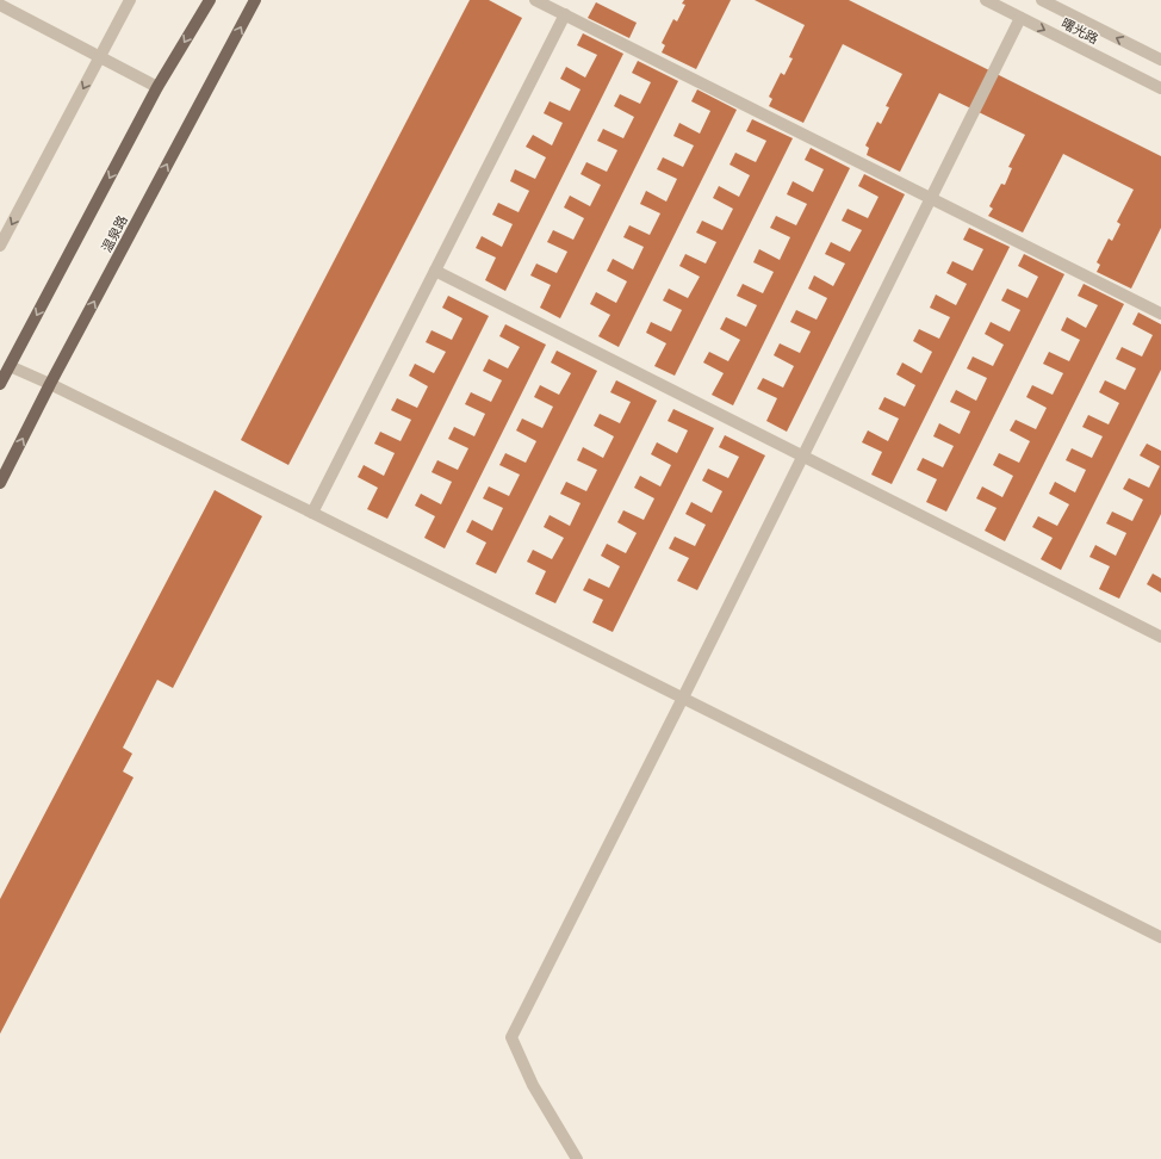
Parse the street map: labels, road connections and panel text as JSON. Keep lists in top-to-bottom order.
{
  "streets": {
    "main road": ["温泉路"],
    "street": ["曙光路"]
  }
}
